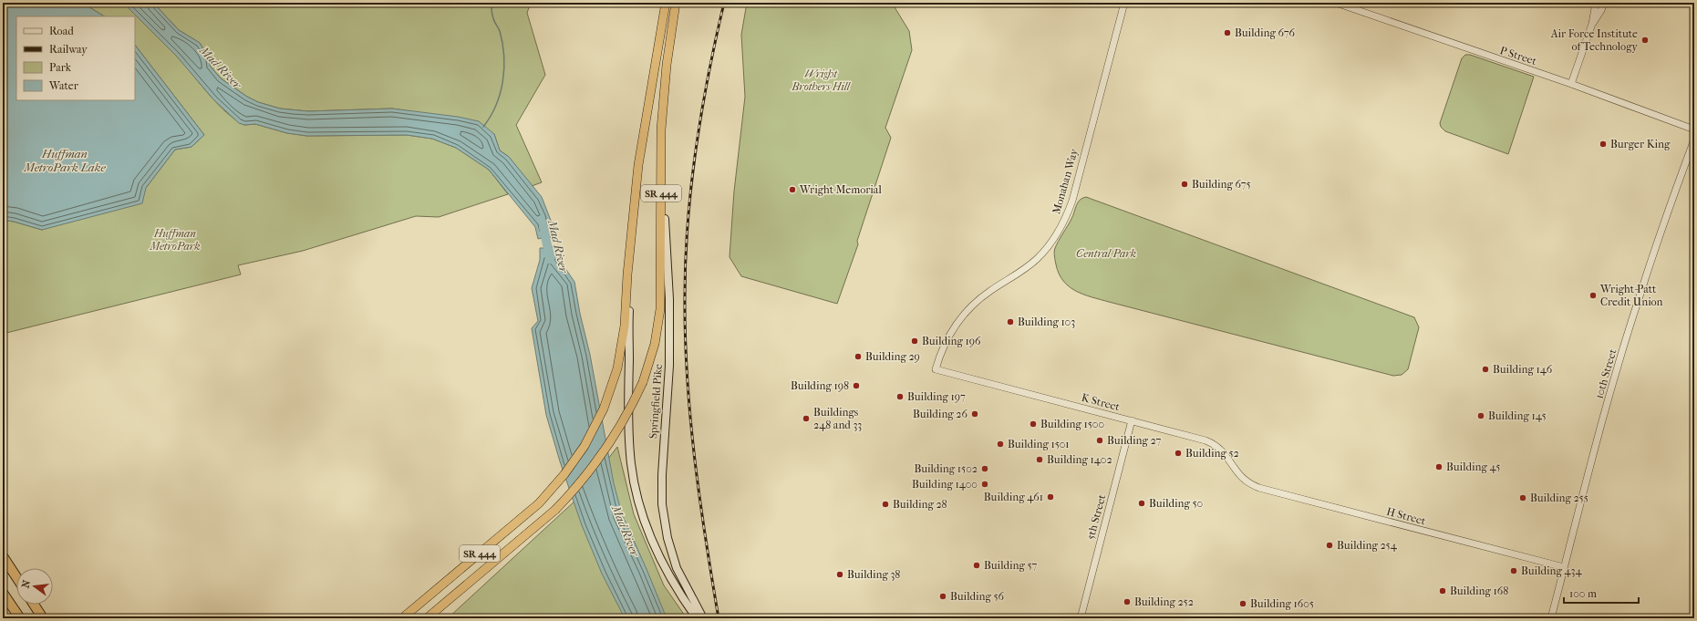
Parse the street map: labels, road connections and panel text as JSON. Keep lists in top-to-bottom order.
{
  "streets": {
    "highway": ["SR 444"],
    "main road": ["Springfield Pike"],
    "street": [
      "P Street",
      "Monahan Way",
      "10th Street",
      "K Street",
      "H Street",
      "5th Street"
    ]
  },
  "crossings": [
    ["Monahan Way", "K Street"],
    ["SR 444", "Springfield Pike"],
    ["10th Street", "H Street"],
    ["K Street", "H Street"],
    ["K Street", "5th Street"]
  ],
  "water": ["Mad River", "Huffman MetroPark Lake"],
  "parks": ["Wright Brothers Hill", "Huffman MetroPark", "Central Park"],
  "places": [
    "Building 676",
    "Air Force Institute of Technology",
    "Burger King",
    "Building 675",
    "Wright Memorial",
    "Wright-Patt Credit Union",
    "Building 103",
    "Building 196",
    "Building 29",
    "Building 146",
    "Building 198",
    "Building 197",
    "Building 26",
    "Building 145",
    "Buildings 248 and 33",
    "Building 1500",
    "Building 27",
    "Building 1501",
    "Building 52",
    "Building 1402",
    "Building 45",
    "Building 1502",
    "Building 1400",
    "Building 461",
    "Building 255",
    "Building 50",
    "Building 28",
    "Building 254",
    "Building 57",
    "Building 434",
    "Building 38",
    "Building 168",
    "Building 56",
    "Building 252",
    "Building 1605"
  ],
  "legend": [
    "Road",
    "Railway",
    "Park",
    "Water"
  ],
  "scale_bar": "100 m",
  "north": "left"
}
